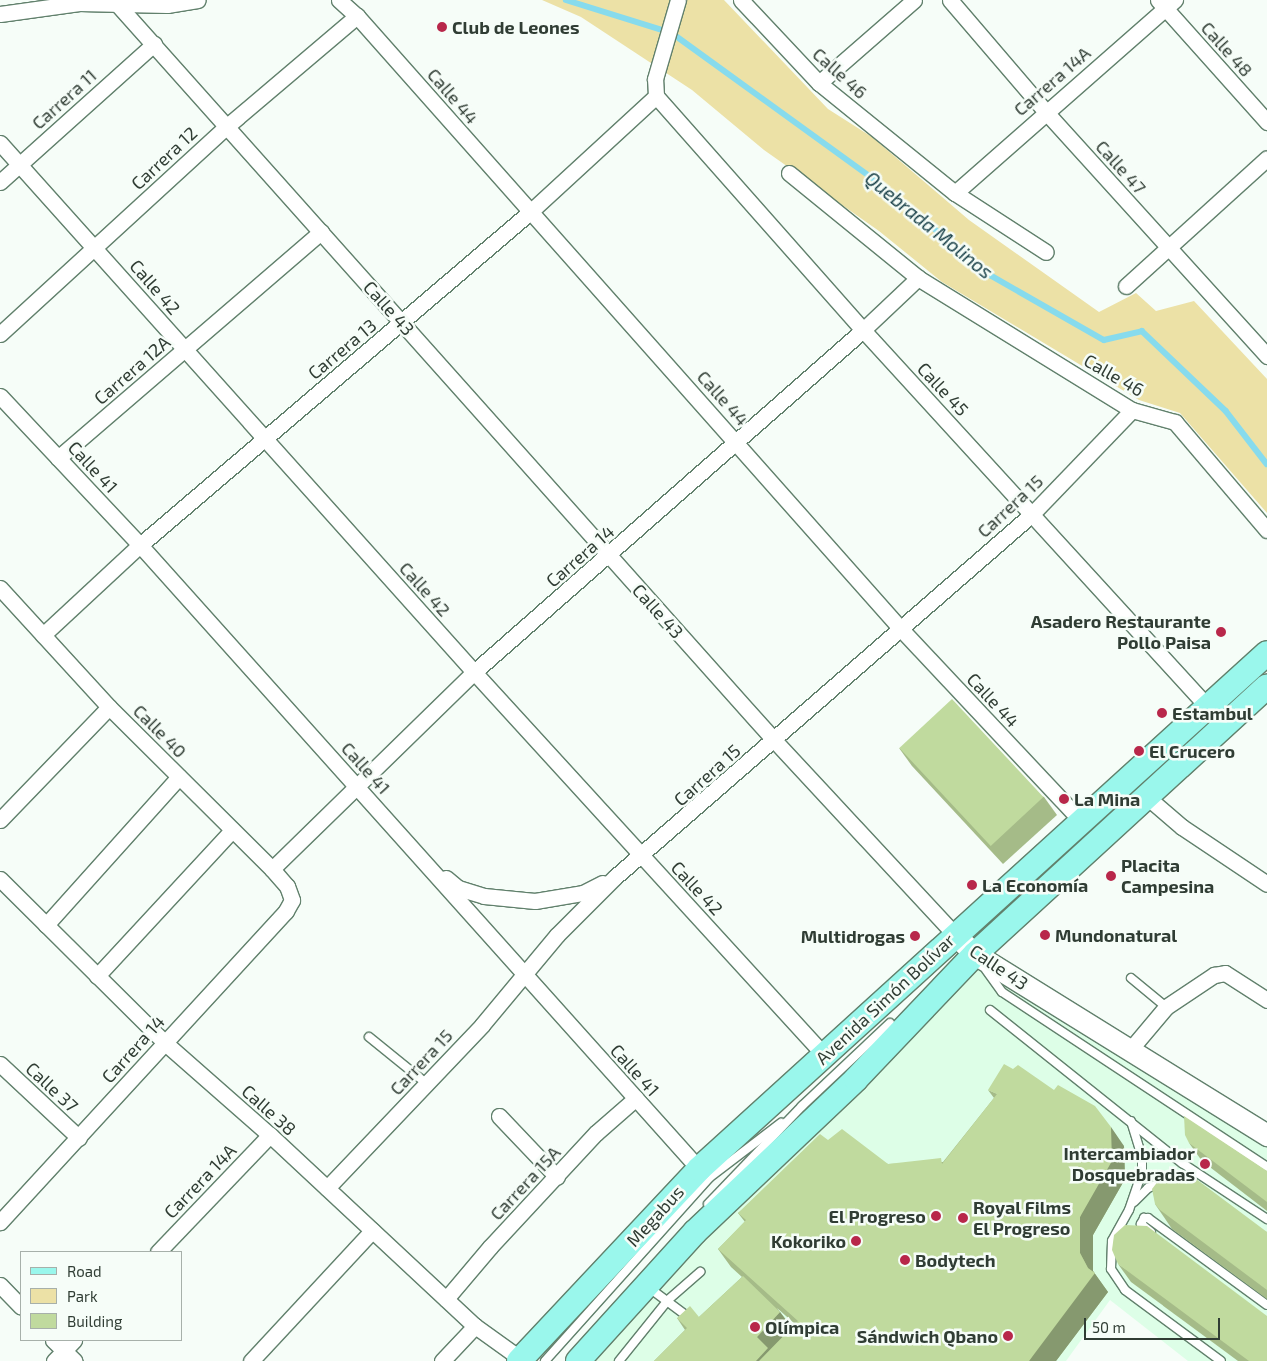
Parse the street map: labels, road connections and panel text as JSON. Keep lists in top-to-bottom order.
{
  "streets": {
    "main road": ["Avenida Simón Bolívar"],
    "street": [
      "Calle 48",
      "Calle 46",
      "Carrera 14A",
      "Calle 44",
      "Carrera 11",
      "Carrera 12",
      "Calle 47",
      "Calle 42",
      "Calle 43",
      "Carrera 13",
      "Carrera 12A",
      "Calle 45",
      "Calle 41",
      "Carrera 15",
      "Carrera 14",
      "Calle 40",
      "Calle 37",
      "Calle 38",
      "Carrera 15A"
    ],
    "lane": ["Megabus"]
  },
  "crossings": [
    ["Calle 48", "Carrera 14A"],
    ["Calle 46", "Carrera 14A"],
    ["Calle 46", "Carrera 15"],
    ["Calle 46", "Carrera 14"],
    ["Carrera 14A", "Calle 47"],
    ["Carrera 14A", "Calle 38"],
    ["Calle 44", "Carrera 12"],
    ["Calle 44", "Carrera 13"],
    ["Calle 44", "Carrera 15"],
    ["Calle 44", "Carrera 14"],
    ["Calle 44", "Avenida Simón Bolívar"],
    ["Carrera 11", "Calle 42"],
    ["Carrera 11", "Calle 43"],
    ["Carrera 12", "Calle 42"],
    ["Carrera 12", "Calle 43"],
    ["Calle 42", "Carrera 13"],
    ["Calle 42", "Carrera 12A"],
    ["Calle 42", "Carrera 15"],
    ["Calle 42", "Carrera 14"],
    ["Calle 42", "Avenida Simón Bolívar"],
    ["Calle 43", "Carrera 13"],
    ["Calle 43", "Carrera 12A"],
    ["Calle 43", "Carrera 15"],
    ["Calle 43", "Carrera 14"],
    ["Calle 43", "Avenida Simón Bolívar"],
    ["Carrera 13", "Calle 45"],
    ["Carrera 13", "Calle 41"],
    ["Carrera 13", "Calle 40"],
    ["Carrera 12A", "Calle 41"],
    ["Calle 45", "Carrera 15"],
    ["Calle 45", "Carrera 14"],
    ["Calle 45", "Avenida Simón Bolívar"],
    ["Calle 41", "Carrera 15"],
    ["Calle 41", "Carrera 14"],
    ["Calle 41", "Avenida Simón Bolívar"],
    ["Calle 41", "Carrera 15A"],
    ["Carrera 15", "Calle 38"],
    ["Carrera 14", "Calle 40"],
    ["Carrera 14", "Calle 37"],
    ["Carrera 14", "Calle 38"],
    ["Avenida Simón Bolívar", "Calle 38"],
    ["Calle 38", "Carrera 15A"]
  ],
  "water": ["Quebrada Molinos"],
  "places": [
    "Club de Leones",
    "Asadero Restaurante Pollo Paisa",
    "Estambul",
    "El Crucero",
    "La Mina",
    "Placita Campesina",
    "La Economía",
    "Mundonatural",
    "Multidrogas",
    "Intercambiador Dosquebradas",
    "El Progreso",
    "Royal Films El Progreso",
    "Kokoriko",
    "Bodytech",
    "Olímpica",
    "Sándwich Qbano"
  ],
  "legend": ["Road", "Park", "Building"],
  "scale_bar": "50 m"
}
